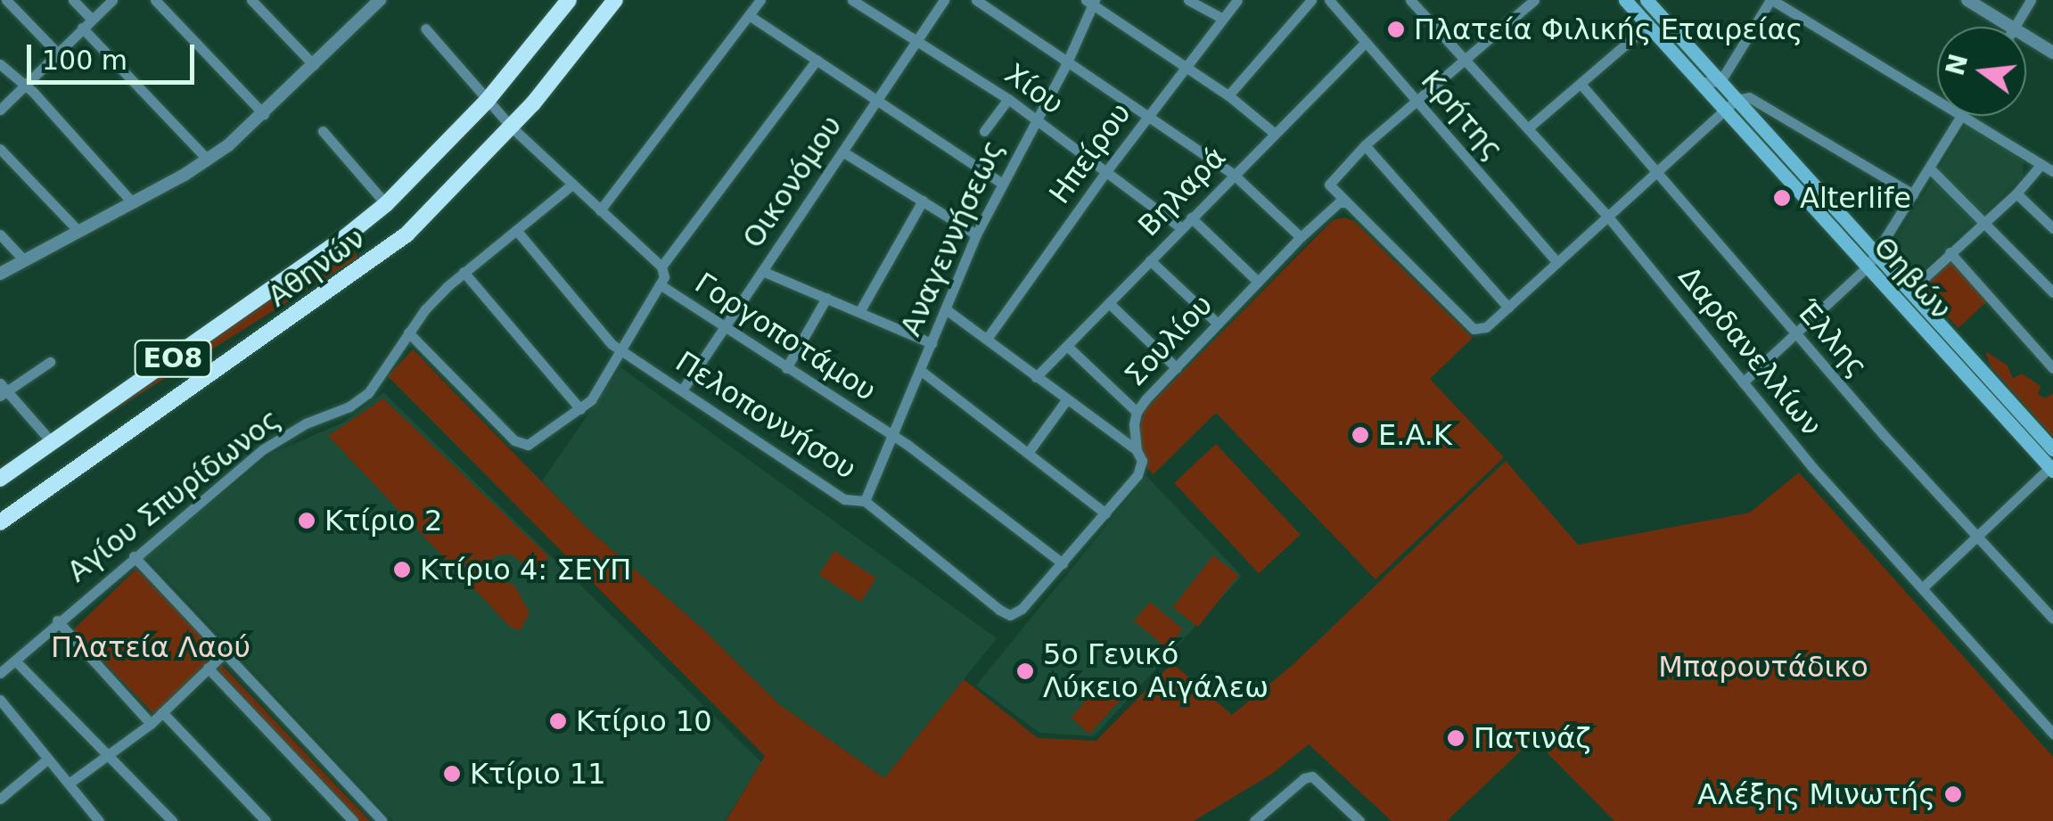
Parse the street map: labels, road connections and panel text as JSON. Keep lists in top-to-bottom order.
{
  "streets": {
    "highway": ["Αθηνών", "ΕΟ8"],
    "main road": ["Θηβών"],
    "street": [
      "Χίου",
      "Κρήτης",
      "Ηπείρου",
      "Οικονόμου",
      "Βηλαρά",
      "Αναγεννήσεως",
      "Γοργοποτάμου",
      "Έλλης",
      "Σουλίου",
      "Δαρδανελλίων",
      "Πελοποννήσου",
      "Αγίου Σπυρίδωνος"
    ]
  },
  "crossings": [
    ["Χίου", "Ηπείρου"],
    ["Χίου", "Οικονόμου"],
    ["Χίου", "Βηλαρά"],
    ["Χίου", "Αναγεννήσεως"],
    ["Κρήτης", "Βηλαρά"],
    ["Οικονόμου", "Γοργοποτάμου"],
    ["Οικονόμου", "Πελοποννήσου"],
    ["Αναγεννήσεως", "Γοργοποτάμου"],
    ["Αναγεννήσεως", "Πελοποννήσου"],
    ["Αθηνών", "Γοργοποτάμου"],
    ["Γοργοποτάμου", "Σουλίου"],
    ["Γοργοποτάμου", "Αγίου Σπυρίδωνος"],
    ["Σουλίου", "Πελοποννήσου"],
    ["Πελοποννήσου", "Αγίου Σπυρίδωνος"]
  ],
  "parks": ["Πλατεία Λαού", "Μπαρουτάδικο"],
  "places": [
    "Πλατεία Φιλικής Εταιρείας",
    "Alterlife",
    "E.A.K",
    "Κτίριο 2",
    "Κτίριο 4: ΣΕΥΠ",
    "5ο Γενικό Λύκειο Αιγάλεω",
    "Κτίριο 10",
    "Πατινάζ",
    "Κτίριο 11",
    "Αλέξης Μινωτής"
  ],
  "scale_bar": "100 m",
  "north": "left"
}
